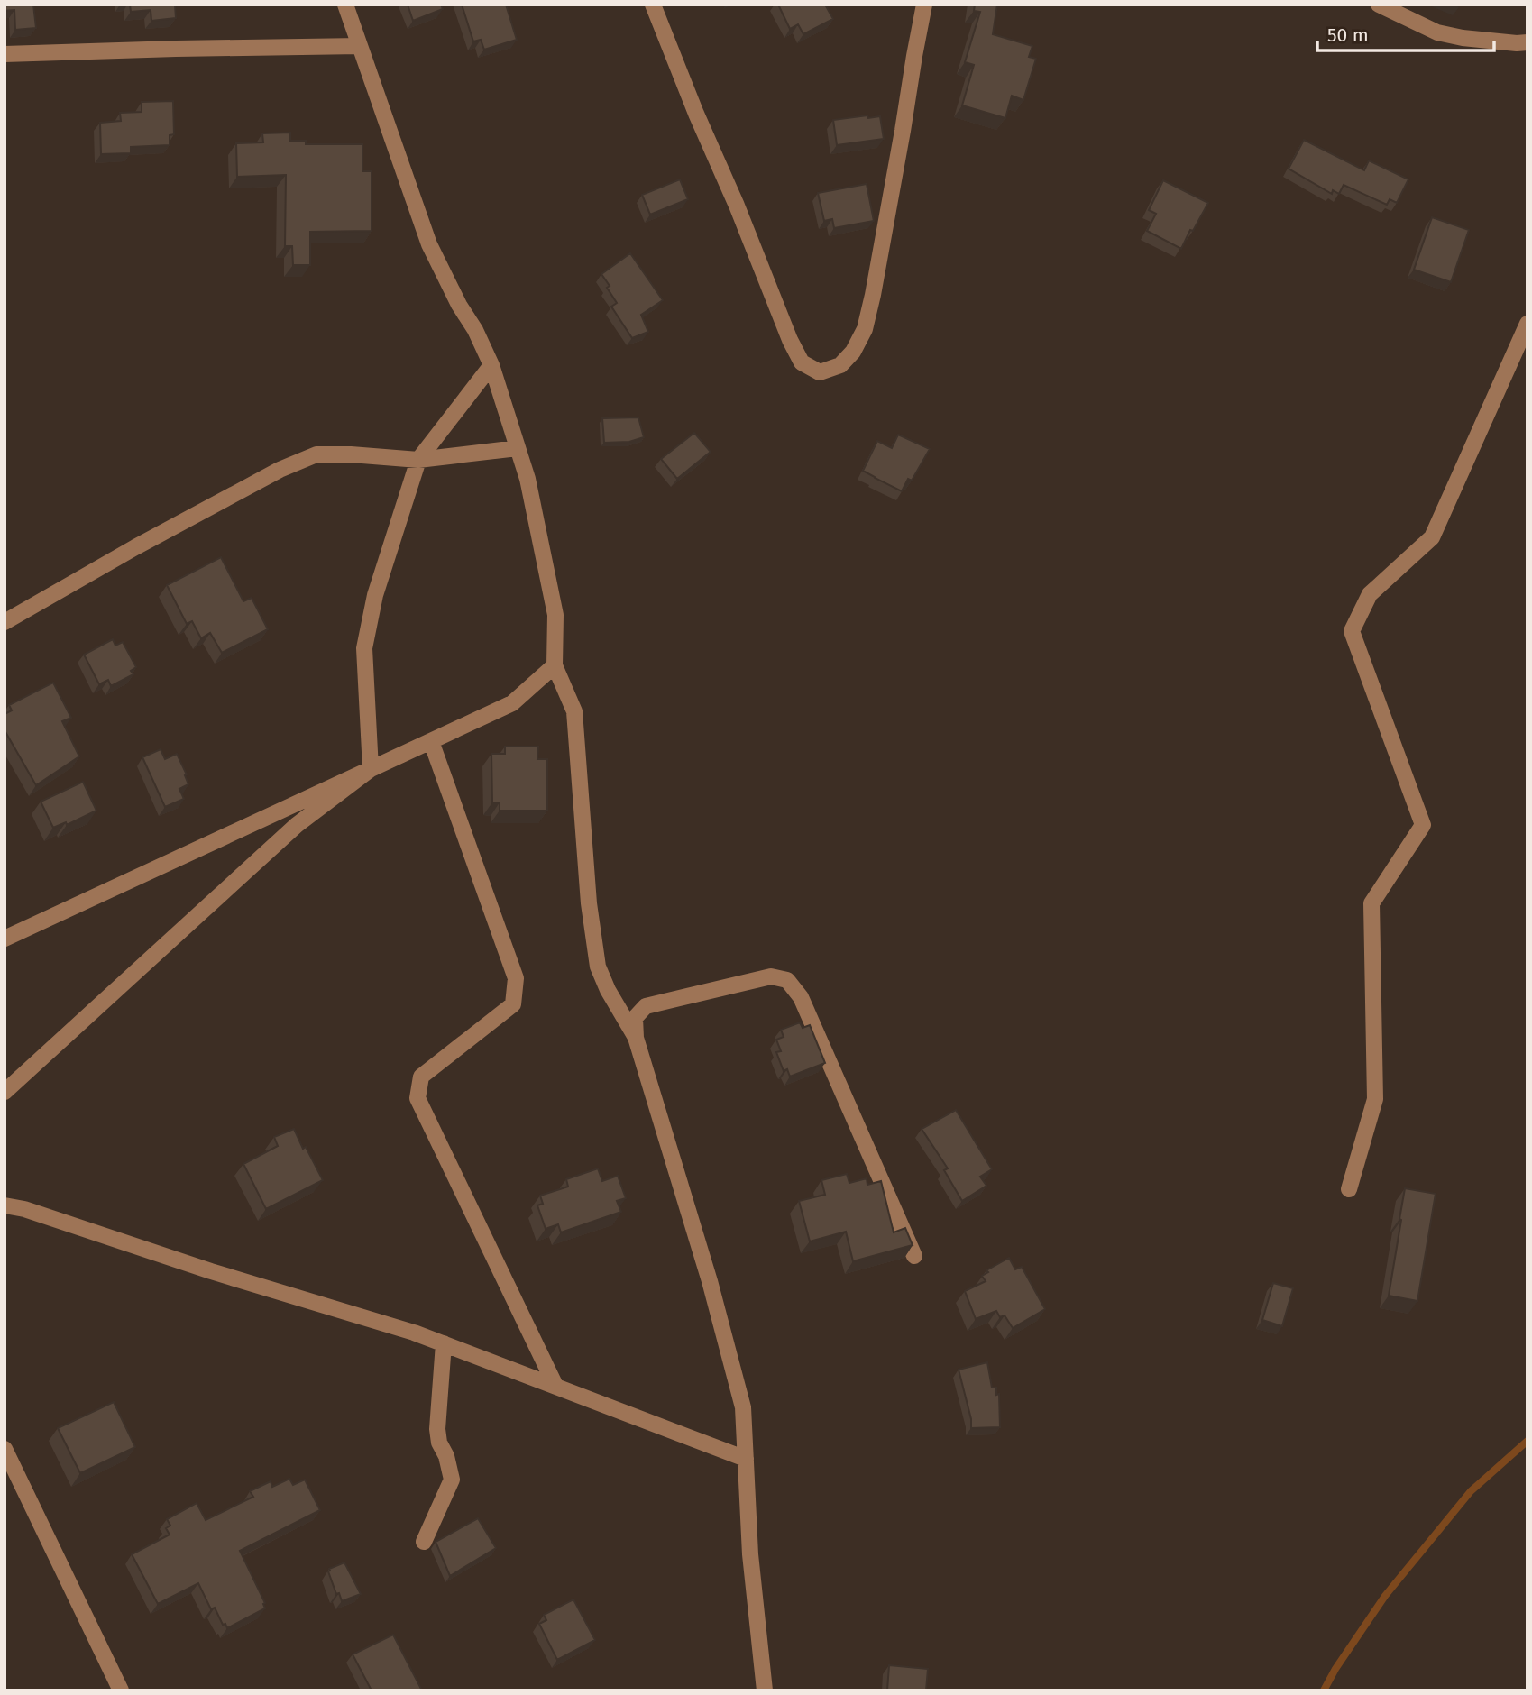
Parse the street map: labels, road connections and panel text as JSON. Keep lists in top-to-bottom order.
{
  "scale_bar": "50 m"
}
